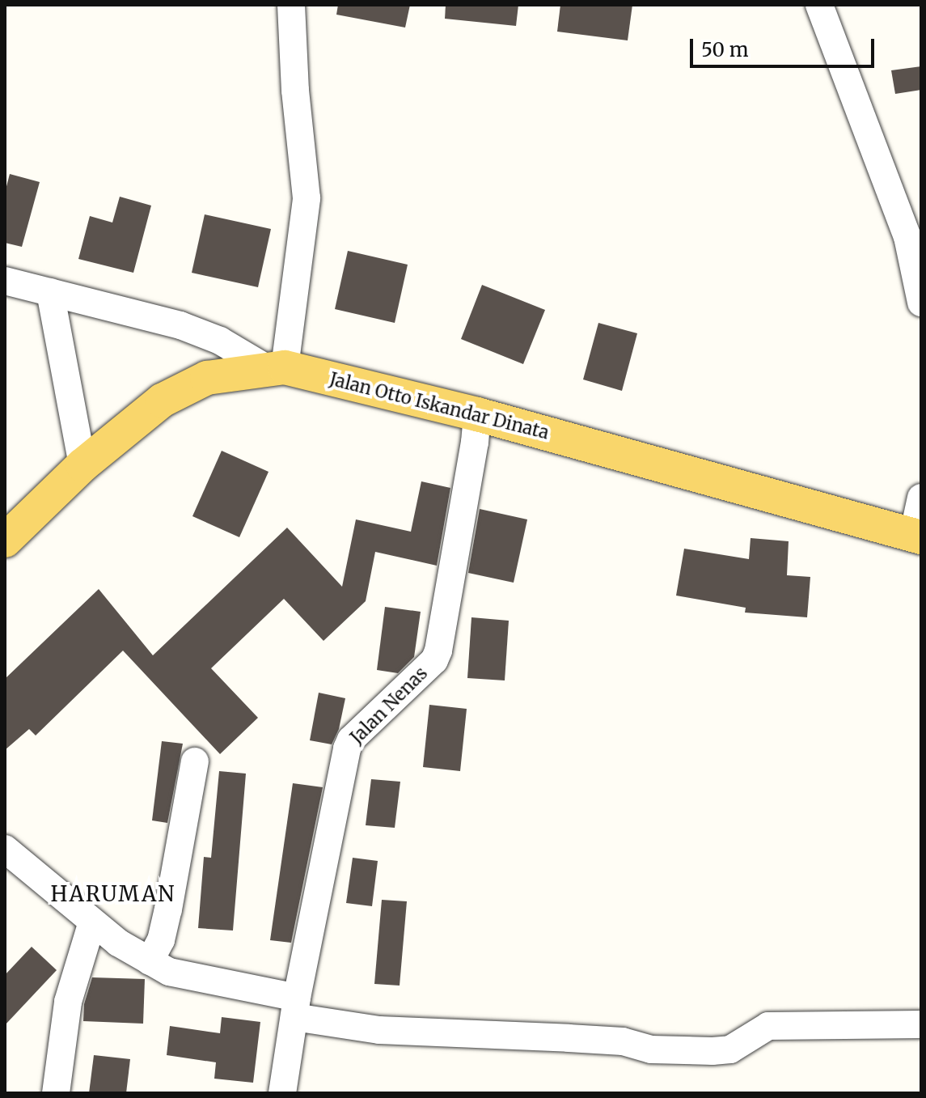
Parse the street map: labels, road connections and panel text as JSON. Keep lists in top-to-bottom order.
{
  "streets": {
    "main road": ["Jalan Otto Iskandar Dinata"],
    "street": ["Jalan Nenas"]
  },
  "crossings": [
    ["Jalan Otto Iskandar Dinata", "Jalan Nenas"]
  ],
  "districts": ["HARUMAN"],
  "scale_bar": "50 m"
}
